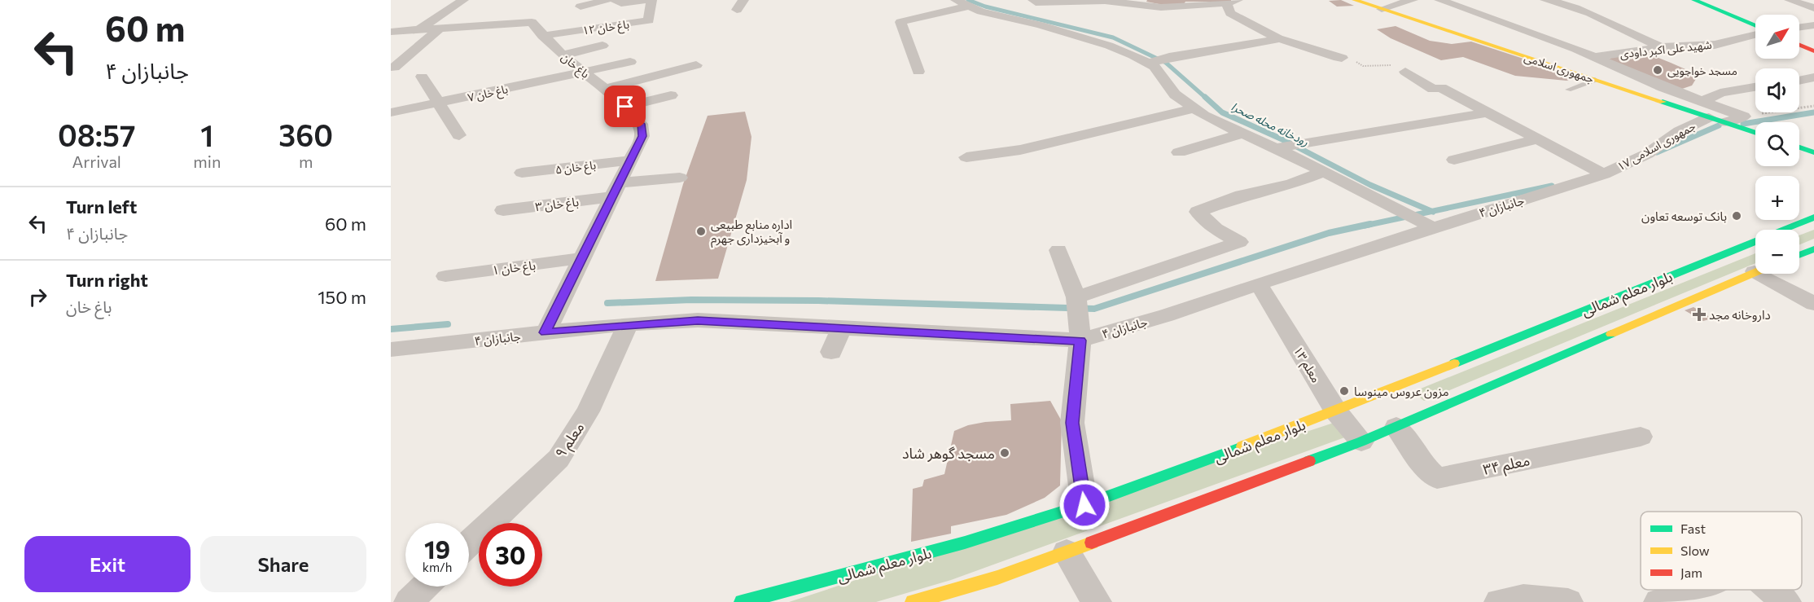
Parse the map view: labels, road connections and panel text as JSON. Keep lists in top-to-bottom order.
{
  "streets": {
    "main road": ["جمهوری اسلامی", "بلوار معلم شمالی"],
    "street": [
      "باغ خان ۱۲",
      "شهید علی اکبر داودی",
      "باغ خان",
      "باغ خان ۷",
      "جمهوری اسلامی ۱۷",
      "باغ خان ۵",
      "باغ خان ۳",
      "جانبازان ۴",
      "باغ خان ۱",
      "معلم ۱۳",
      "معلم ۹",
      "معلم ۳۴"
    ]
  },
  "crossings": [
    ["باغ خان ۱۲", "باغ خان"],
    ["باغ خان", "باغ خان ۷"],
    ["باغ خان", "باغ خان ۵"],
    ["باغ خان", "باغ خان ۳"],
    ["باغ خان", "جانبازان ۴"],
    ["باغ خان", "باغ خان ۱"],
    ["جمهوری اسلامی", "جمهوری اسلامی ۱۷"],
    ["جمهوری اسلامی ۱۷", "جانبازان ۴"],
    ["جانبازان ۴", "معلم ۱۳"],
    ["جانبازان ۴", "معلم ۹"],
    ["بلوار معلم شمالی", "معلم ۱۳"]
  ],
  "water": ["رودخانه محله صحرا"],
  "places": {
    "other": [
      "مسجد خواجویی",
      "بانک توسعه تعاون",
      "اداره منابع طبیعی و آبخیزداری جهرم",
      "مزون عروس مینوسا",
      "مسجد گوهر شاد"
    ],
    "health": ["داروخانه مجد"]
  },
  "legend": ["Fast", "Slow", "Jam"],
  "north": "top right",
  "page": {
    "turn": ["60 m", "جانبازان ۴"],
    "map_buttons": ["+", "−"],
    "eta": [
      "08:57",
      "Arrival",
      "1",
      "min",
      "360",
      "m"
    ],
    "list": [
      {
        "name": "Turn left",
        "note": "جانبازان ۴",
        "value": "60 m"
      },
      {
        "name": "Turn right",
        "note": "باغ خان",
        "value": "150 m"
      }
    ],
    "speed": "19 km/h",
    "limit": "30",
    "buttons": ["Exit", "Share"]
  }
}
